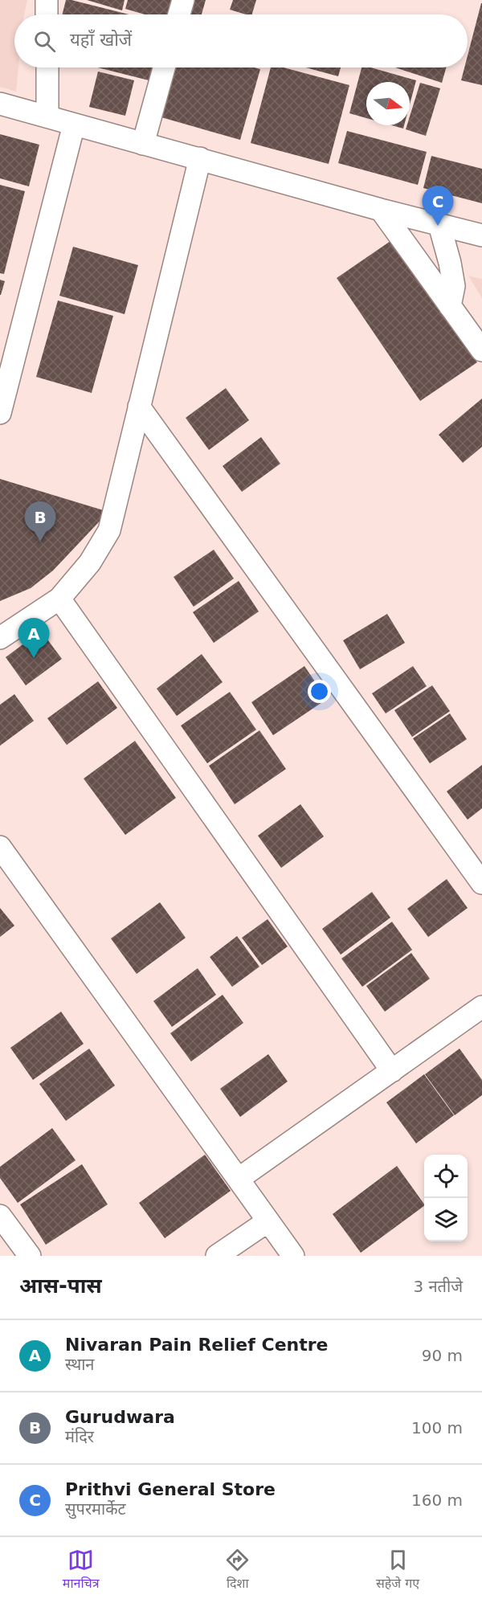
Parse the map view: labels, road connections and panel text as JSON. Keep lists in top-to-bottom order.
{
  "north": "right",
  "page": {
    "search": "यहाँ खोजें",
    "pins": ["C", "B", "A"],
    "heading": ["आस-पास", "3 नतीजे"],
    "list": [
      {
        "mark": "A",
        "name": "Nivaran Pain Relief Centre",
        "note": "स्थान",
        "value": "90 m"
      },
      {
        "mark": "B",
        "name": "Gurudwara",
        "note": "मंदिर",
        "value": "100 m"
      },
      {
        "mark": "C",
        "name": "Prithvi General Store",
        "note": "सुपरमार्केट",
        "value": "160 m"
      }
    ],
    "nav": ["मानचित्र", "दिशा", "सहेजे गए"]
  }
}
